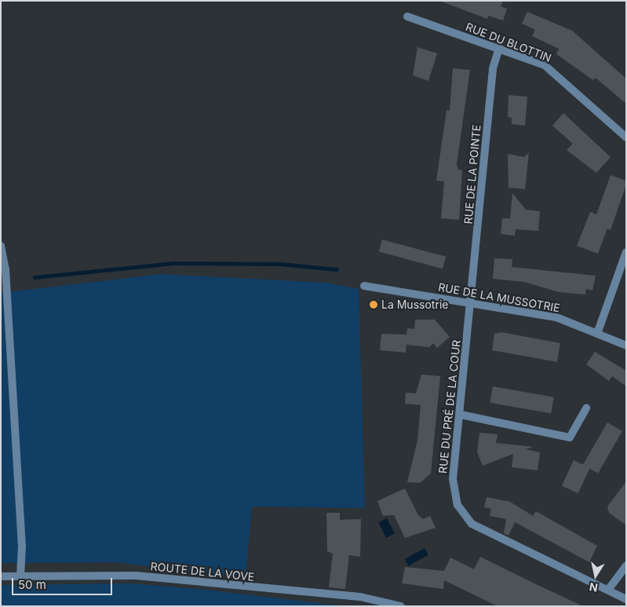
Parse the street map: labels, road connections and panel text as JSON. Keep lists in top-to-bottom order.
{
  "streets": {
    "street": [
      "RUE DU BLOTTIN",
      "RUE DE LA POINTE",
      "RUE DE LA MUSSOTRIE",
      "RUE DU PRÉ DE LA COUR",
      "ROUTE DE LA VOVE"
    ]
  },
  "crossings": [
    ["RUE DU BLOTTIN", "RUE DE LA POINTE"],
    ["RUE DE LA POINTE", "RUE DE LA MUSSOTRIE"],
    ["RUE DE LA POINTE", "RUE DU PRÉ DE LA COUR"],
    ["RUE DE LA MUSSOTRIE", "RUE DU PRÉ DE LA COUR"]
  ],
  "places": ["La Mussotrie"],
  "scale_bar": "50 m",
  "north": "bottom"
}
